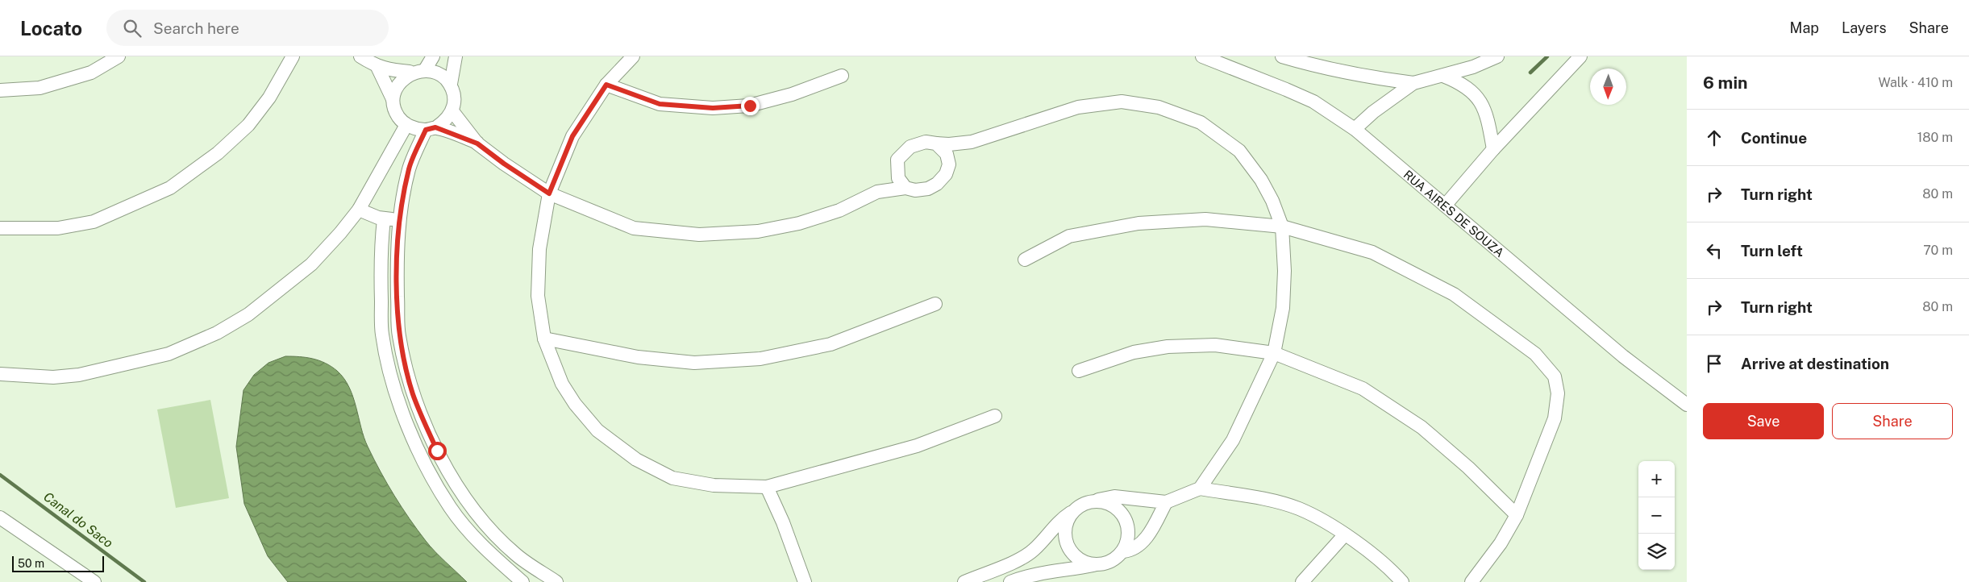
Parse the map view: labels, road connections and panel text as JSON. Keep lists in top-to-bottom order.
{
  "streets": {
    "street": ["RUA AIRES DE SOUZA"]
  },
  "water": ["Canal do Saco"],
  "scale_bar": "50 m",
  "north": "bottom",
  "page": {
    "header": "Locato",
    "search": "Search here",
    "nav": ["Map", "Layers", "Share"],
    "heading": ["6 min", "Walk · 410 m"],
    "list": [
      ["Continue", "180 m"],
      ["Turn right", "80 m"],
      ["Turn left", "70 m"],
      ["Turn right", "80 m"],
      "Arrive at destination"
    ],
    "buttons": ["Save", "Share"],
    "map_buttons": ["+", "−"],
    "scale": "50 m"
  }
}
